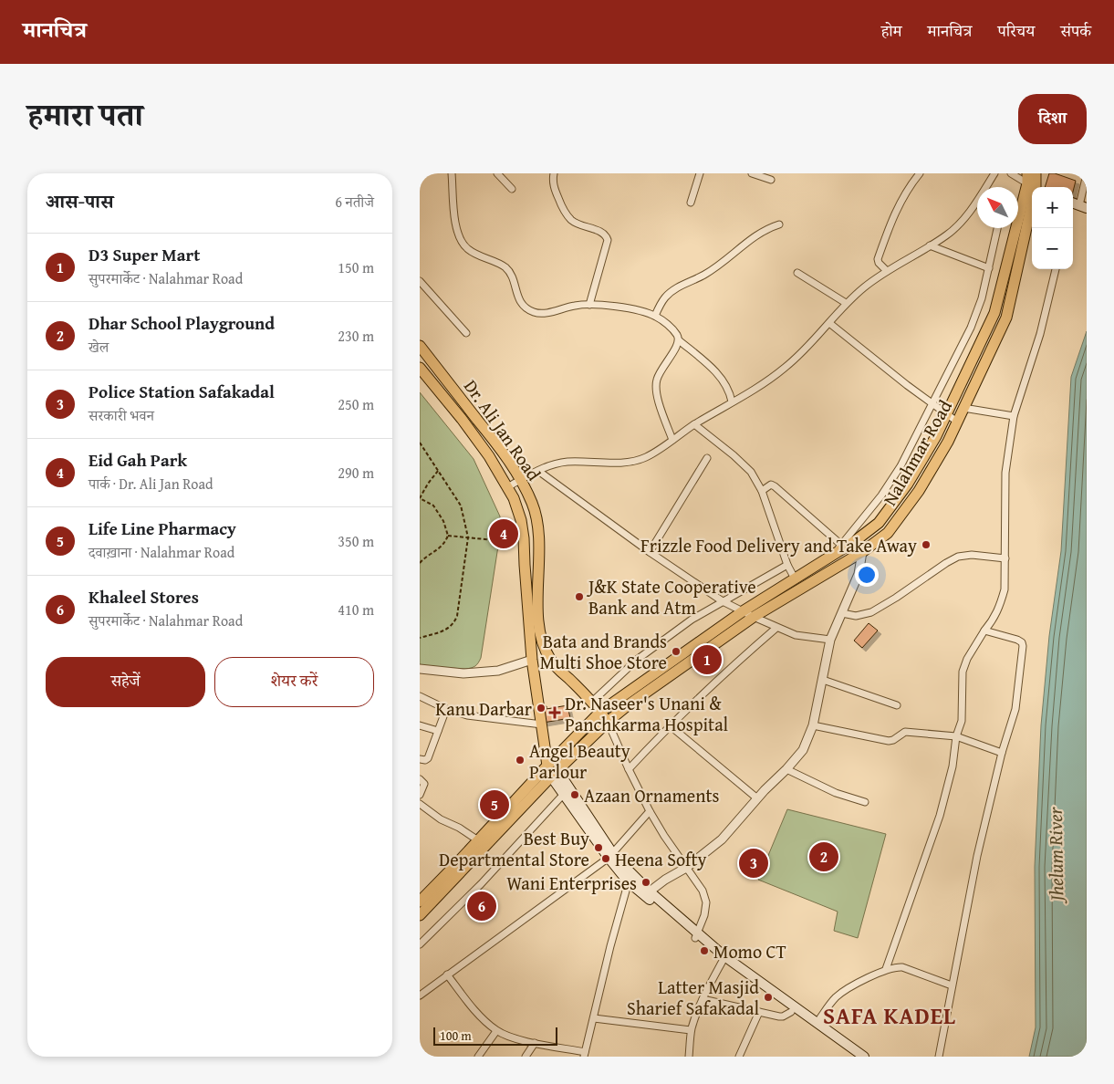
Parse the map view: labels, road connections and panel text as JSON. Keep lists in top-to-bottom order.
{
  "streets": {
    "main road": ["Dr. Ali Jan Road", "Nalahmar Road"]
  },
  "crossings": [
    ["Dr. Ali Jan Road", "Nalahmar Road"]
  ],
  "districts": ["SAFA KADEL"],
  "water": ["Jhelum River"],
  "places": {
    "other": [
      "Frizzle Food Delivery and Take Away",
      "J&K State Cooperative Bank and Atm",
      "Bata and Brands Multi Shoe Store",
      "Kanu Darbar",
      "Angel Beauty Parlour",
      "Azaan Ornaments",
      "Best Buy Departmental Store",
      "Heena Softy",
      "Wani Enterprises",
      "Momo CT",
      "Latter Masjid Sharief Safakadal"
    ],
    "health": ["Dr. Naseer's Unani & Panchkarma Hospital"]
  },
  "scale_bar": "100 m",
  "north": "top left",
  "page": {
    "header": "मानचित्र",
    "nav": [
      "होम",
      "मानचित्र",
      "परिचय",
      "संपर्क"
    ],
    "title": "हमारा पता",
    "buttons": [
      "दिशा",
      ["सहेजें", "शेयर करें"]
    ],
    "heading": ["आस-पास", "6 नतीजे"],
    "map_buttons": ["+", "−"],
    "list": [
      {
        "mark": "1",
        "name": "D3 Super Mart",
        "note": "सुपरमार्केट · Nalahmar Road",
        "value": "150 m"
      },
      {
        "mark": "2",
        "name": "Dhar School Playground",
        "note": "खेल",
        "value": "230 m"
      },
      {
        "mark": "3",
        "name": "Police Station Safakadal",
        "note": "सरकारी भवन",
        "value": "250 m"
      },
      {
        "mark": "4",
        "name": "Eid Gah Park",
        "note": "पार्क · Dr. Ali Jan Road",
        "value": "290 m"
      },
      {
        "mark": "5",
        "name": "Life Line Pharmacy",
        "note": "दवाख़ाना · Nalahmar Road",
        "value": "350 m"
      },
      {
        "mark": "6",
        "name": "Khaleel Stores",
        "note": "सुपरमार्केट · Nalahmar Road",
        "value": "410 m"
      }
    ],
    "pins": [
      "4",
      "1",
      "5",
      "2",
      "3",
      "6"
    ],
    "scale": "100 m"
  }
}
